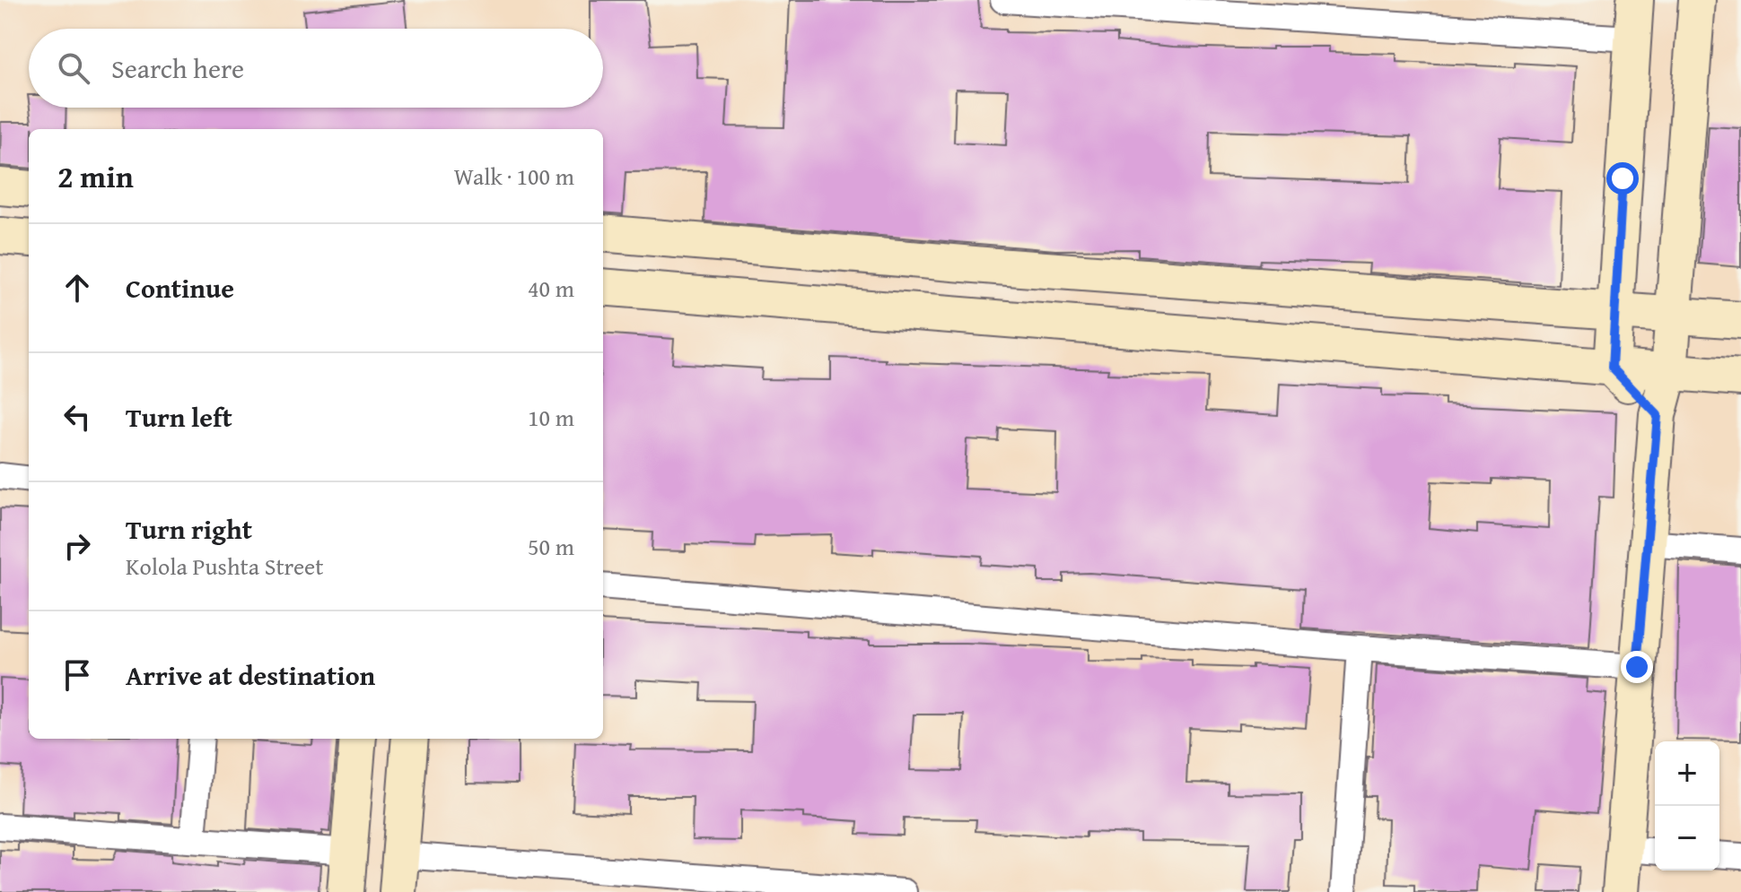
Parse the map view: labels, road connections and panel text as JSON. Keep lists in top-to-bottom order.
{
  "page": {
    "search": "Search here",
    "heading": ["2 min", "Walk · 100 m"],
    "list": [
      ["Continue", "40 m"],
      ["Turn left", "10 m"],
      ["Turn right", "Kolola Pushta Street", "50 m"],
      "Arrive at destination"
    ],
    "map_buttons": ["+", "−"]
  }
}
